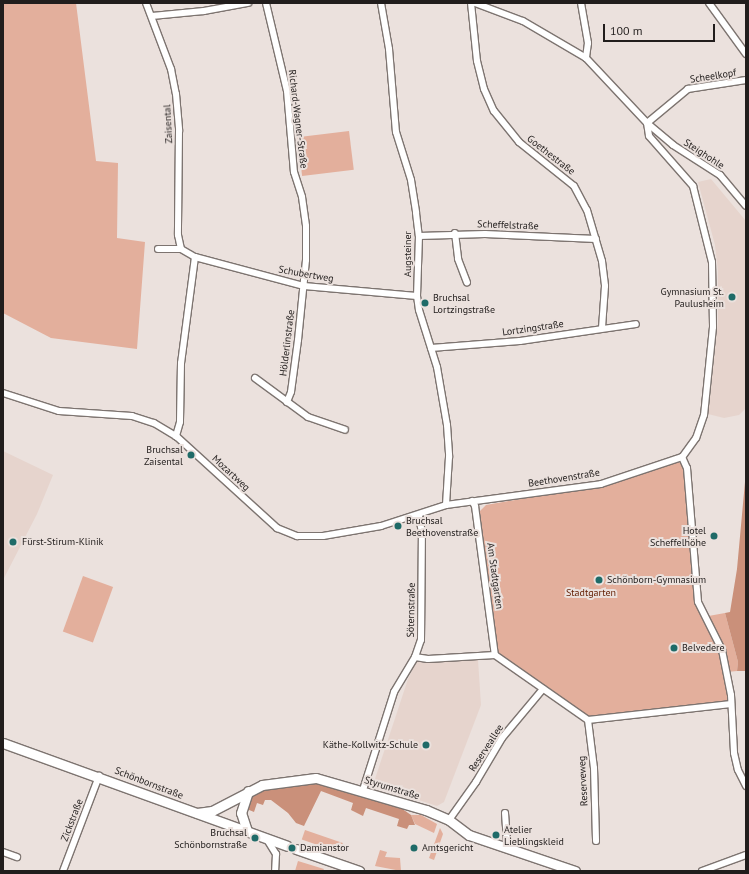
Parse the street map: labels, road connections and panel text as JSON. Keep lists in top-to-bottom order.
{
  "streets": {
    "main road": ["Schönbornstraße", "Styrumstraße"],
    "street": [
      "Scheelkopf",
      "Richard-Wagner-Straße",
      "Zaisental",
      "Steighohle",
      "Goethestraße",
      "Scheffelstraße",
      "Augsteiner",
      "Schubertweg",
      "Lortzingstraße",
      "Hölderlinstraße",
      "Mozartweg",
      "Beethovenstraße",
      "Am Stadtgarten",
      "Söternstraße",
      "Reserveallee",
      "Reserveweg",
      "Zickstraße"
    ]
  },
  "crossings": [
    ["Scheelkopf", "Steighohle"],
    ["Richard-Wagner-Straße", "Schubertweg"],
    ["Richard-Wagner-Straße", "Hölderlinstraße"],
    ["Goethestraße", "Scheffelstraße"],
    ["Goethestraße", "Lortzingstraße"],
    ["Scheffelstraße", "Augsteiner"],
    ["Augsteiner", "Schubertweg"],
    ["Augsteiner", "Lortzingstraße"],
    ["Augsteiner", "Mozartweg"],
    ["Augsteiner", "Beethovenstraße"],
    ["Schubertweg", "Hölderlinstraße"],
    ["Mozartweg", "Beethovenstraße"],
    ["Mozartweg", "Söternstraße"],
    ["Beethovenstraße", "Am Stadtgarten"],
    ["Söternstraße", "Styrumstraße"],
    ["Reserveallee", "Styrumstraße"],
    ["Schönbornstraße", "Styrumstraße"],
    ["Schönbornstraße", "Zickstraße"]
  ],
  "parks": ["Stadtgarten"],
  "places": [
    "Gymnasium St. Paulusheim",
    "Bruchsal Lortzingstraße",
    "Bruchsal Zaisental",
    "Bruchsal Beethovenstraße",
    "Hotel Scheffelhöhe",
    "Fürst-Stirum-Klinik",
    "Schönborn-Gymnasium",
    "Belvedere",
    "Käthe-Kollwitz-Schule",
    "Atelier Lieblingskleid",
    "Bruchsal Schönbornstraße",
    "Damianstor",
    "Amtsgericht"
  ],
  "scale_bar": "100 m"
}
